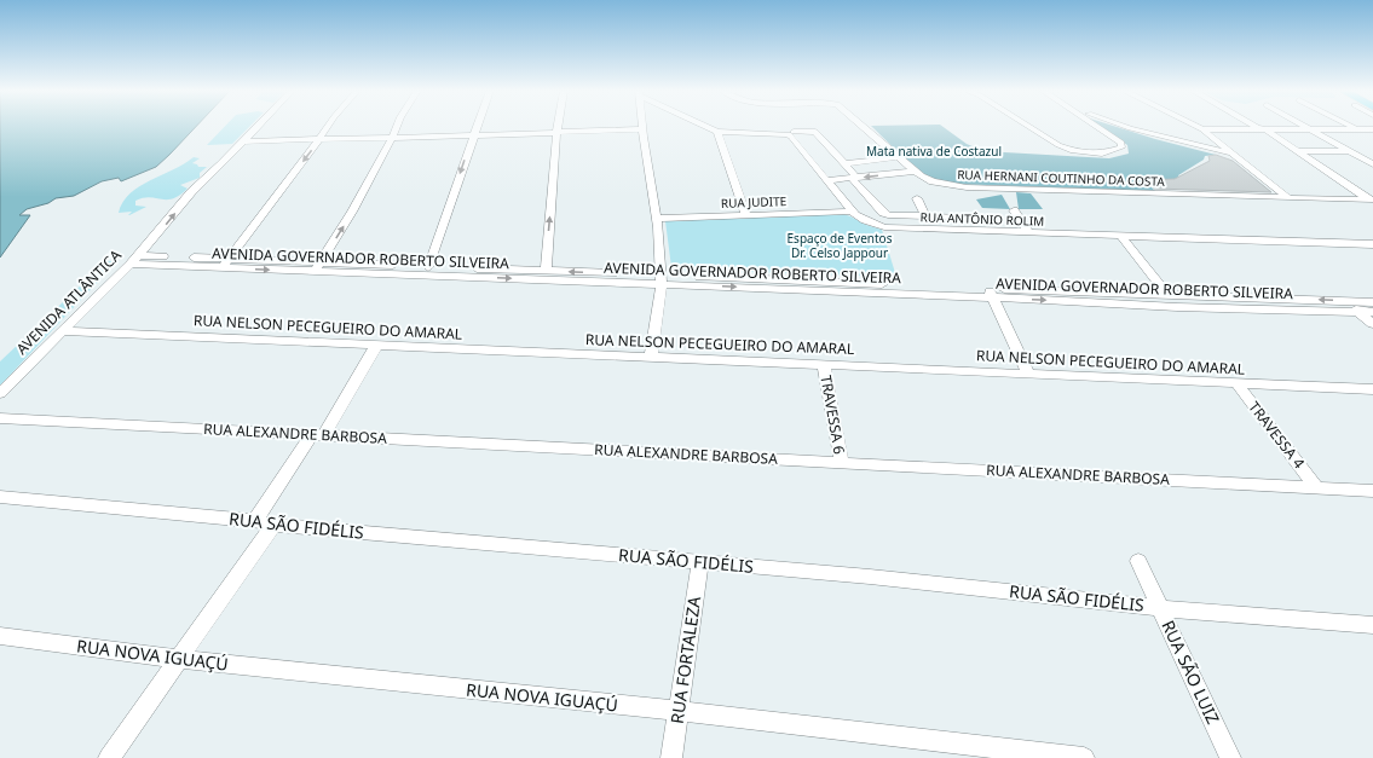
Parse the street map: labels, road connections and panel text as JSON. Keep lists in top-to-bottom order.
{
  "streets": {
    "street": [
      "RUA HERNANI COUTINHO DA COSTA",
      "RUA JUDITE",
      "RUA ANTÔNIO ROLIM",
      "AVENIDA GOVERNADOR ROBERTO SILVEIRA",
      "AVENIDA ATLÂNTICA",
      "RUA NELSON PECEGUEIRO DO AMARAL",
      "TRAVESSA 6",
      "RUA ALEXANDRE BARBOSA",
      "TRAVESSA 4",
      "RUA SÃO FIDÉLIS",
      "RUA NOVA IGUAÇÚ",
      "RUA FORTALEZA",
      "RUA SÃO LUIZ"
    ]
  },
  "crossings": [
    ["RUA JUDITE", "RUA ANTÔNIO ROLIM"],
    ["AVENIDA GOVERNADOR ROBERTO SILVEIRA", "AVENIDA ATLÂNTICA"],
    ["AVENIDA ATLÂNTICA", "RUA NELSON PECEGUEIRO DO AMARAL"],
    ["RUA NELSON PECEGUEIRO DO AMARAL", "TRAVESSA 6"],
    ["RUA NELSON PECEGUEIRO DO AMARAL", "TRAVESSA 4"],
    ["TRAVESSA 6", "RUA ALEXANDRE BARBOSA"],
    ["RUA ALEXANDRE BARBOSA", "TRAVESSA 4"],
    ["RUA SÃO FIDÉLIS", "RUA FORTALEZA"],
    ["RUA SÃO FIDÉLIS", "RUA SÃO LUIZ"],
    ["RUA NOVA IGUAÇÚ", "RUA FORTALEZA"]
  ],
  "parks": ["Mata nativa de Costazul", "Espaço de Eventos Dr. Celso Jappour"]
}
